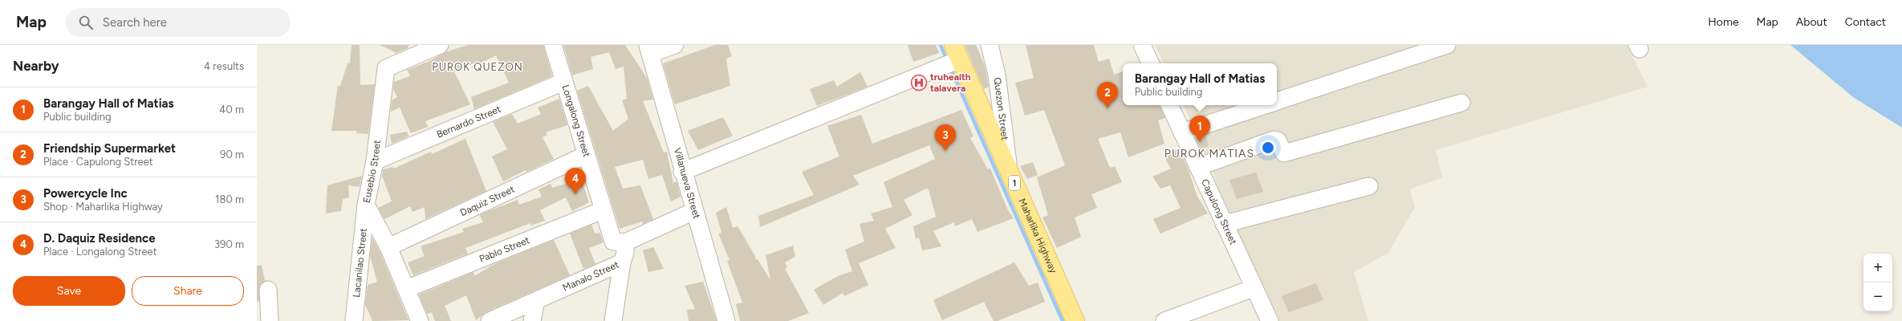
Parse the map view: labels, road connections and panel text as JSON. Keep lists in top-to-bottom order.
{
  "streets": {
    "main road": ["1", "Maharlika Highway"],
    "street": [
      "Quezon Street",
      "Longalong Street",
      "Bernardo Street",
      "Eusebio Street",
      "Villanueva Street",
      "Daquiz Street",
      "Capulong Street",
      "Pablo Street",
      "Lacanilao Street",
      "Manalo Street"
    ]
  },
  "crossings": [
    ["Quezon Street", "Maharlika Highway"],
    ["Longalong Street", "Bernardo Street"],
    ["Longalong Street", "Daquiz Street"],
    ["Longalong Street", "Pablo Street"],
    ["Longalong Street", "Manalo Street"],
    ["Bernardo Street", "Eusebio Street"],
    ["Eusebio Street", "Daquiz Street"],
    ["Eusebio Street", "Pablo Street"],
    ["Eusebio Street", "Lacanilao Street"]
  ],
  "districts": ["PUROK QUEZON", "PUROK MATIAS"],
  "places": {
    "hospital": ["truhealth talavera"]
  },
  "page": {
    "header": "Map",
    "search": "Search here",
    "nav": [
      "Home",
      "Map",
      "About",
      "Contact"
    ],
    "heading": ["Nearby", "4 results"],
    "popup": ["Barangay Hall of Matias", "Public building"],
    "pins": [
      "2",
      "1",
      "3",
      "4"
    ],
    "list": [
      {
        "mark": "1",
        "name": "Barangay Hall of Matias",
        "note": "Public building",
        "value": "40 m"
      },
      {
        "mark": "2",
        "name": "Friendship Supermarket",
        "note": "Place · Capulong Street",
        "value": "90 m"
      },
      {
        "mark": "3",
        "name": "Powercycle Inc",
        "note": "Shop · Maharlika Highway",
        "value": "180 m"
      },
      {
        "mark": "4",
        "name": "D. Daquiz Residence",
        "note": "Place · Longalong Street",
        "value": "390 m"
      }
    ],
    "map_buttons": ["+", "−"],
    "buttons": ["Save", "Share"]
  }
}
